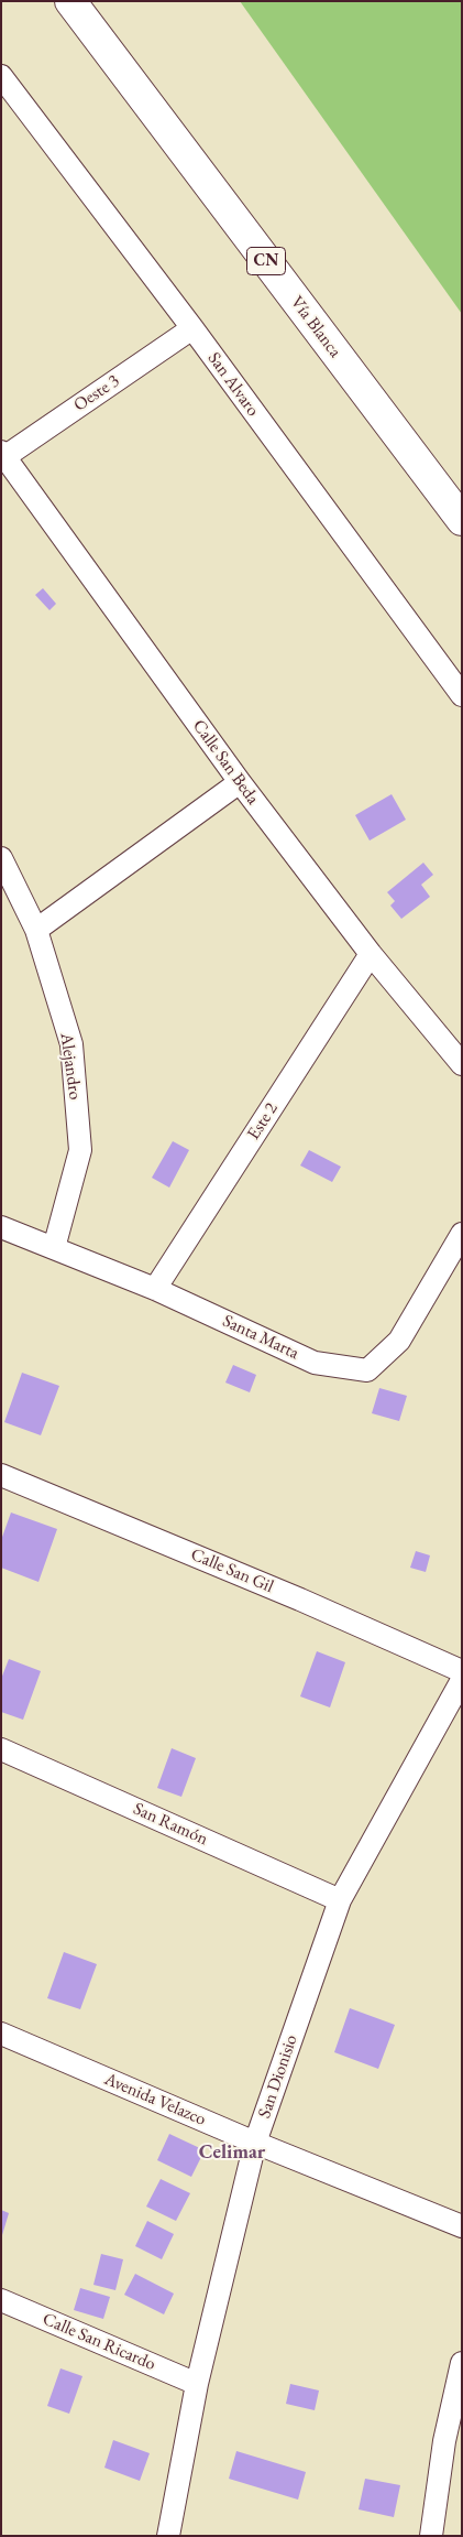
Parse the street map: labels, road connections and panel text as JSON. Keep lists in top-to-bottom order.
{
  "streets": {
    "highway": ["CN", "Vía Blanca"],
    "street": [
      "San Alvaro",
      "Oeste 3",
      "Calle San Beda",
      "Alejandro",
      "Este 2",
      "Santa Marta",
      "Calle San Gil",
      "San Ramón",
      "San Dionisio",
      "Avenida Velazco",
      "Calle San Ricardo"
    ]
  },
  "crossings": [
    ["San Alvaro", "Oeste 3"],
    ["Oeste 3", "Calle San Beda"],
    ["Calle San Beda", "Este 2"],
    ["Alejandro", "Santa Marta"],
    ["Este 2", "Santa Marta"],
    ["San Ramón", "San Dionisio"],
    ["San Dionisio", "Avenida Velazco"],
    ["San Dionisio", "Calle San Ricardo"]
  ],
  "districts": ["Celimar"]
}
